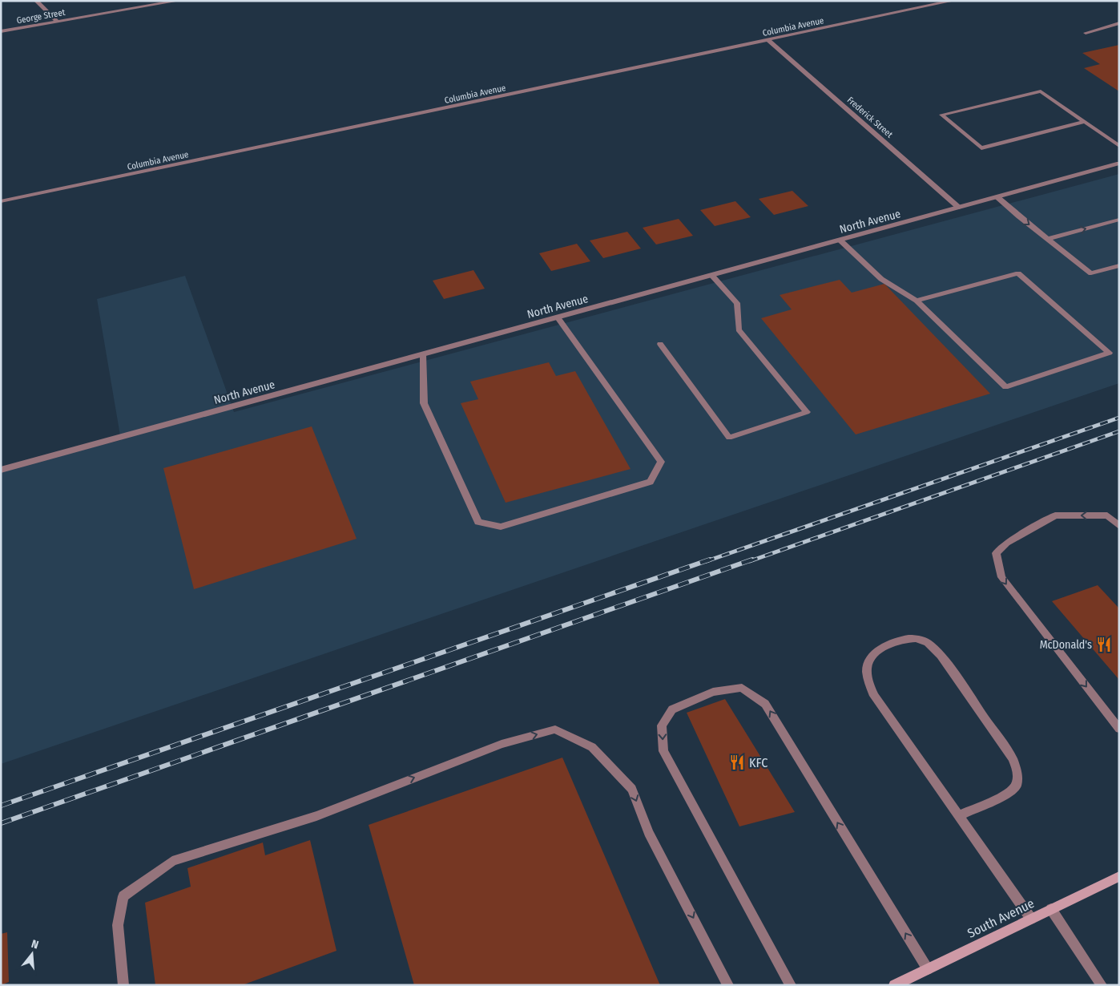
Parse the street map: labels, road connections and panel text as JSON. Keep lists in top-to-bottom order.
{
  "streets": {
    "main road": ["South Avenue"],
    "street": [
      "George Street",
      "Columbia Avenue",
      "Frederick Street",
      "North Avenue"
    ]
  },
  "crossings": [
    ["Columbia Avenue", "Frederick Street"],
    ["Frederick Street", "North Avenue"]
  ],
  "places": {
    "restaurant": ["McDonald's", "KFC"]
  },
  "north": "top"
}
